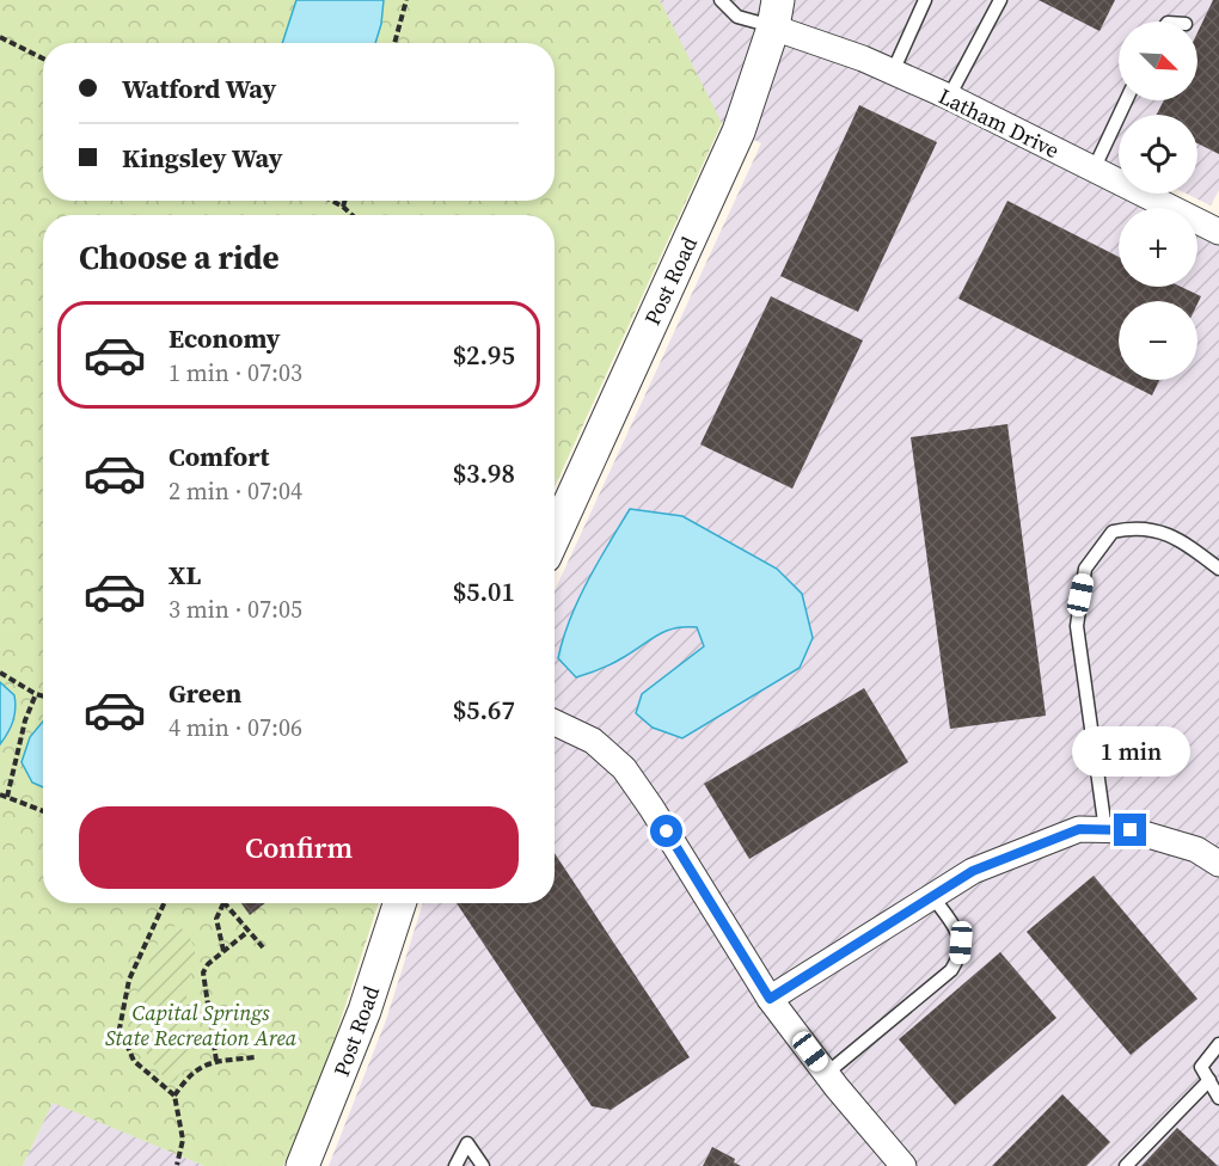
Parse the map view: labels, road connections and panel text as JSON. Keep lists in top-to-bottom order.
{
  "streets": {
    "street": ["Latham Drive", "Post Road"]
  },
  "crossings": [
    ["Latham Drive", "Post Road"]
  ],
  "parks": ["Capital Springs State Recreation Area"],
  "north": "bottom right",
  "page": {
    "map_buttons": ["+", "−"],
    "banner": ["Watford Way", "Kingsley Way"],
    "heading": "Choose a ride",
    "list": [
      {
        "name": "Economy",
        "note": "1 min · 07:03",
        "value": "$2.95"
      },
      {
        "name": "Comfort",
        "note": "2 min · 07:04",
        "value": "$3.98"
      },
      {
        "name": "XL",
        "note": "3 min · 07:05",
        "value": "$5.01"
      },
      {
        "name": "Green",
        "note": "4 min · 07:06",
        "value": "$5.67"
      }
    ],
    "bubble": "1 min",
    "buttons": "Confirm"
  }
}
